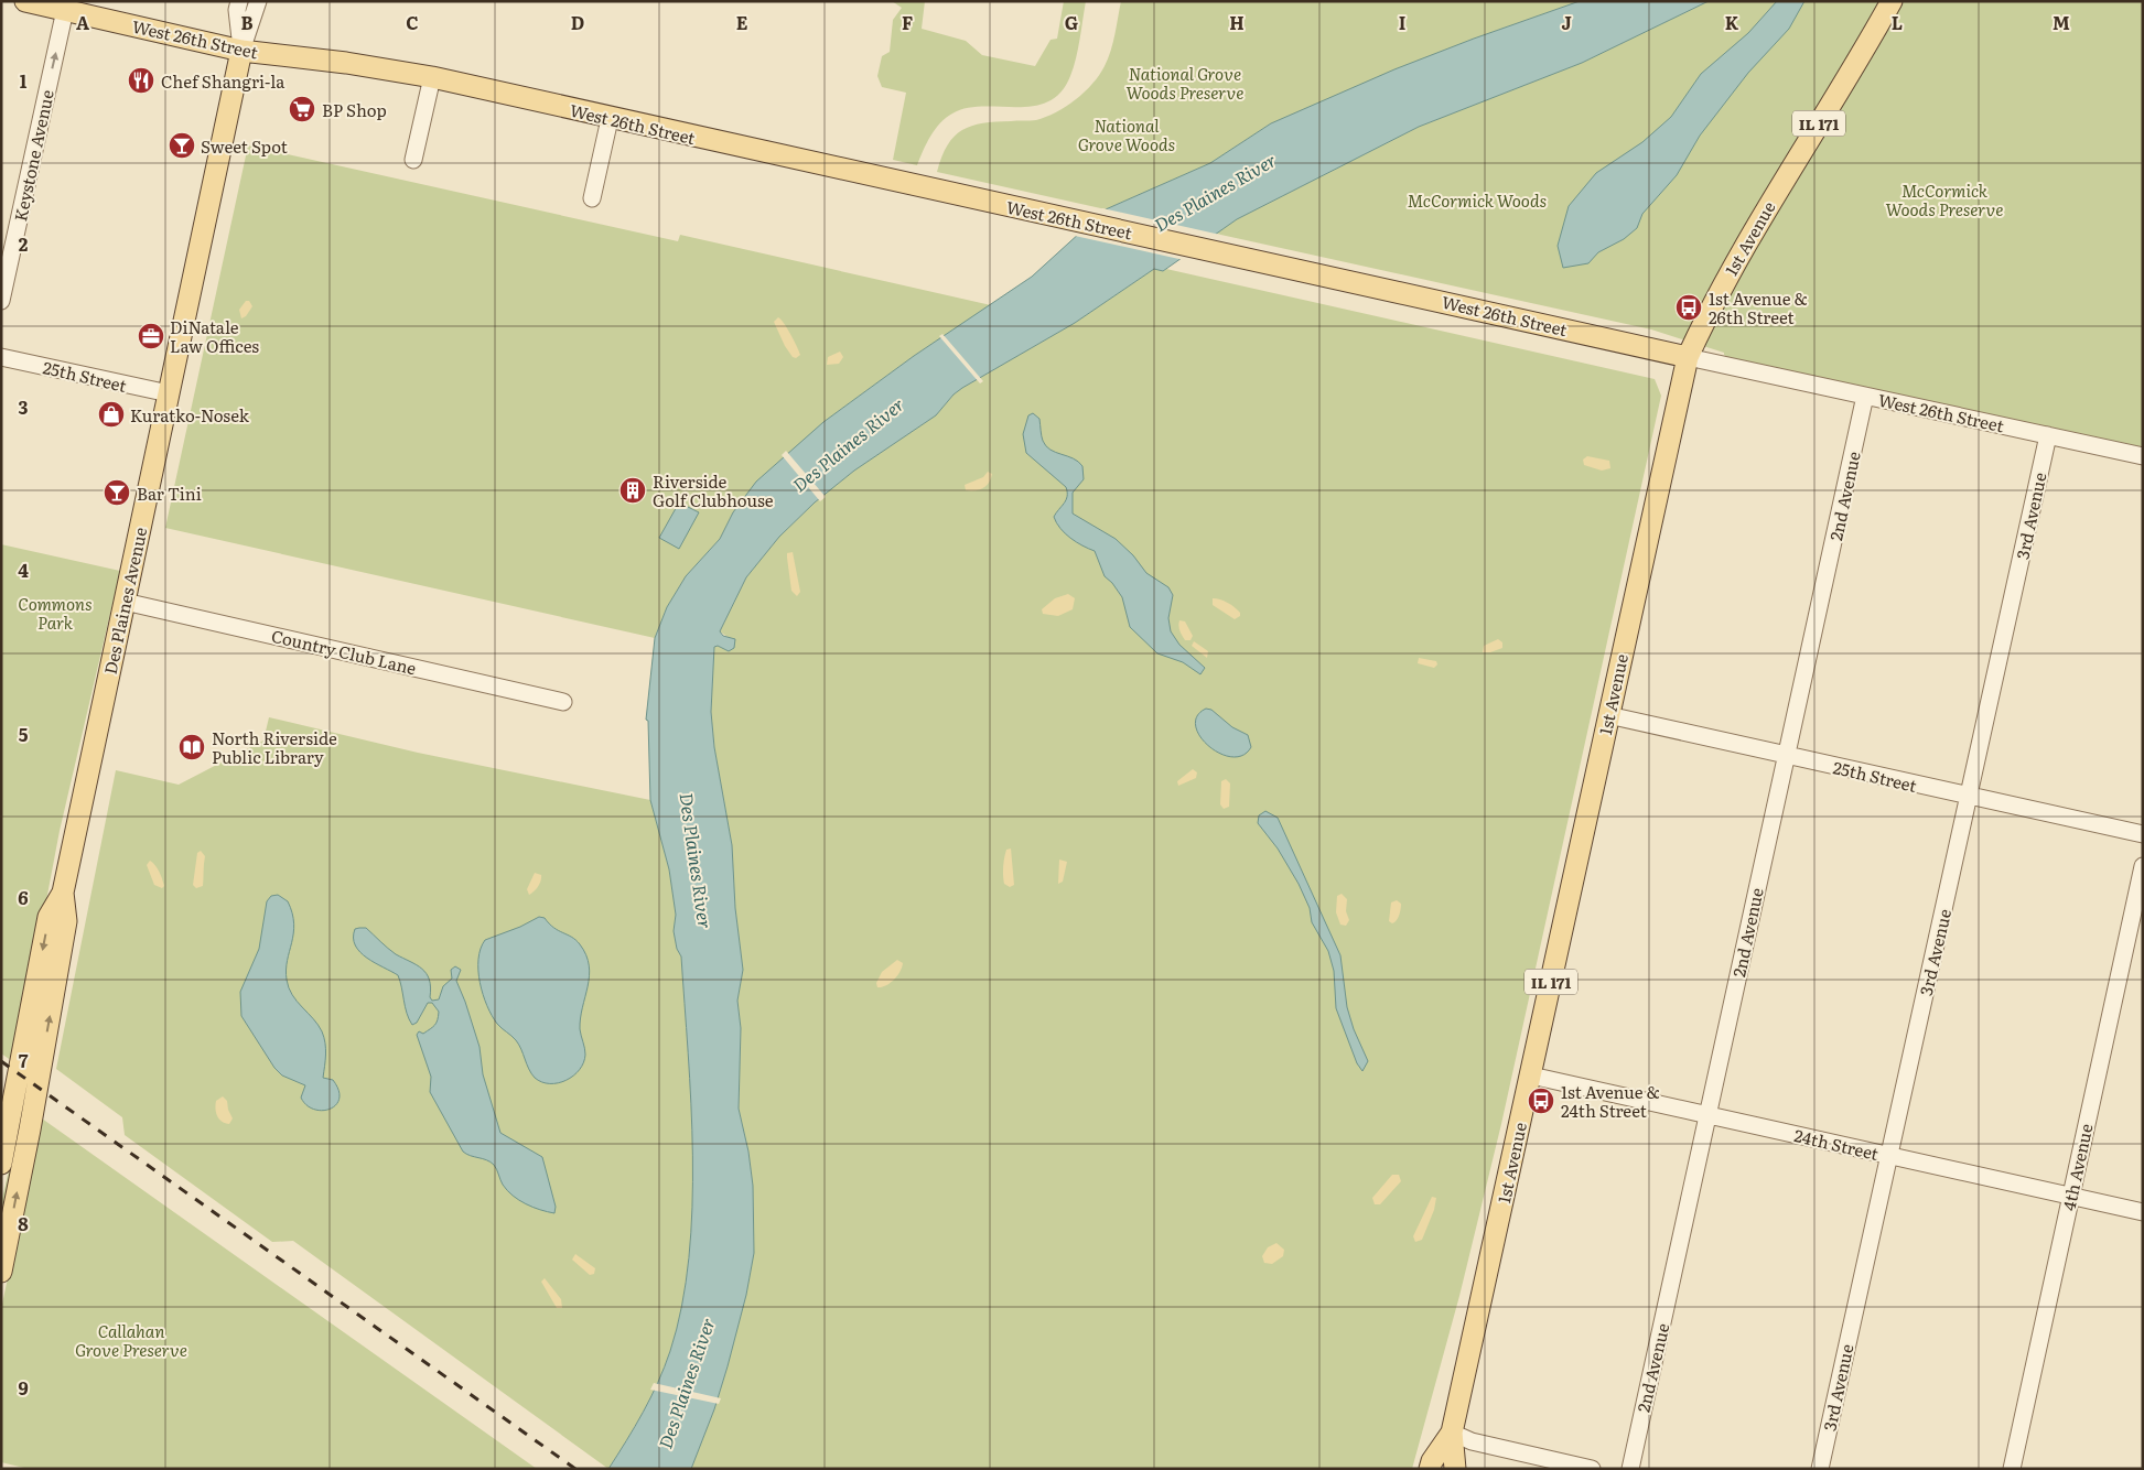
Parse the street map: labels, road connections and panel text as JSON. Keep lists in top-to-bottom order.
{
  "streets": {
    "main road": [
      "West 26th Street",
      "IL 171",
      "1st Avenue",
      "Des Plaines Avenue"
    ],
    "street": [
      "Keystone Avenue",
      "25th Street",
      "2nd Avenue",
      "3rd Avenue",
      "Country Club Lane",
      "24th Street",
      "4th Avenue"
    ]
  },
  "crossings": [
    ["West 26th Street", "Keystone Avenue"],
    ["West 26th Street", "1st Avenue"],
    ["West 26th Street", "2nd Avenue"],
    ["West 26th Street", "3rd Avenue"],
    ["West 26th Street", "Des Plaines Avenue"],
    ["1st Avenue", "25th Street"],
    ["1st Avenue", "24th Street"],
    ["25th Street", "2nd Avenue"],
    ["25th Street", "3rd Avenue"],
    ["25th Street", "Des Plaines Avenue"],
    ["2nd Avenue", "24th Street"],
    ["3rd Avenue", "24th Street"],
    ["Des Plaines Avenue", "Country Club Lane"],
    ["24th Street", "4th Avenue"]
  ],
  "one_way": ["Keystone Avenue"],
  "water": ["Des Plaines River"],
  "parks": [
    "National Grove Woods Preserve",
    "National Grove Woods",
    "McCormick Woods Preserve",
    "McCormick Woods",
    "Commons Park",
    "Callahan Grove Preserve"
  ],
  "places": {
    "restaurant": ["Chef Shangri-la"],
    "supermarket": ["BP Shop"],
    "bar": ["Sweet Spot", "Bar Tini"],
    "bus stop": ["1st Avenue & 26th Street", "1st Avenue & 24th Street"],
    "office": ["DiNatale Law Offices"],
    "shop": ["Kuratko-Nosek"],
    "building": ["Riverside Golf Clubhouse"],
    "library": ["North Riverside Public Library"]
  },
  "grid": {
    "columns": [
      "A",
      "B",
      "C",
      "D",
      "E",
      "F",
      "G",
      "H",
      "I",
      "J",
      "K",
      "L",
      "M"
    ],
    "rows": [
      "1",
      "2",
      "3",
      "4",
      "5",
      "6",
      "7",
      "8",
      "9"
    ]
  }
}
